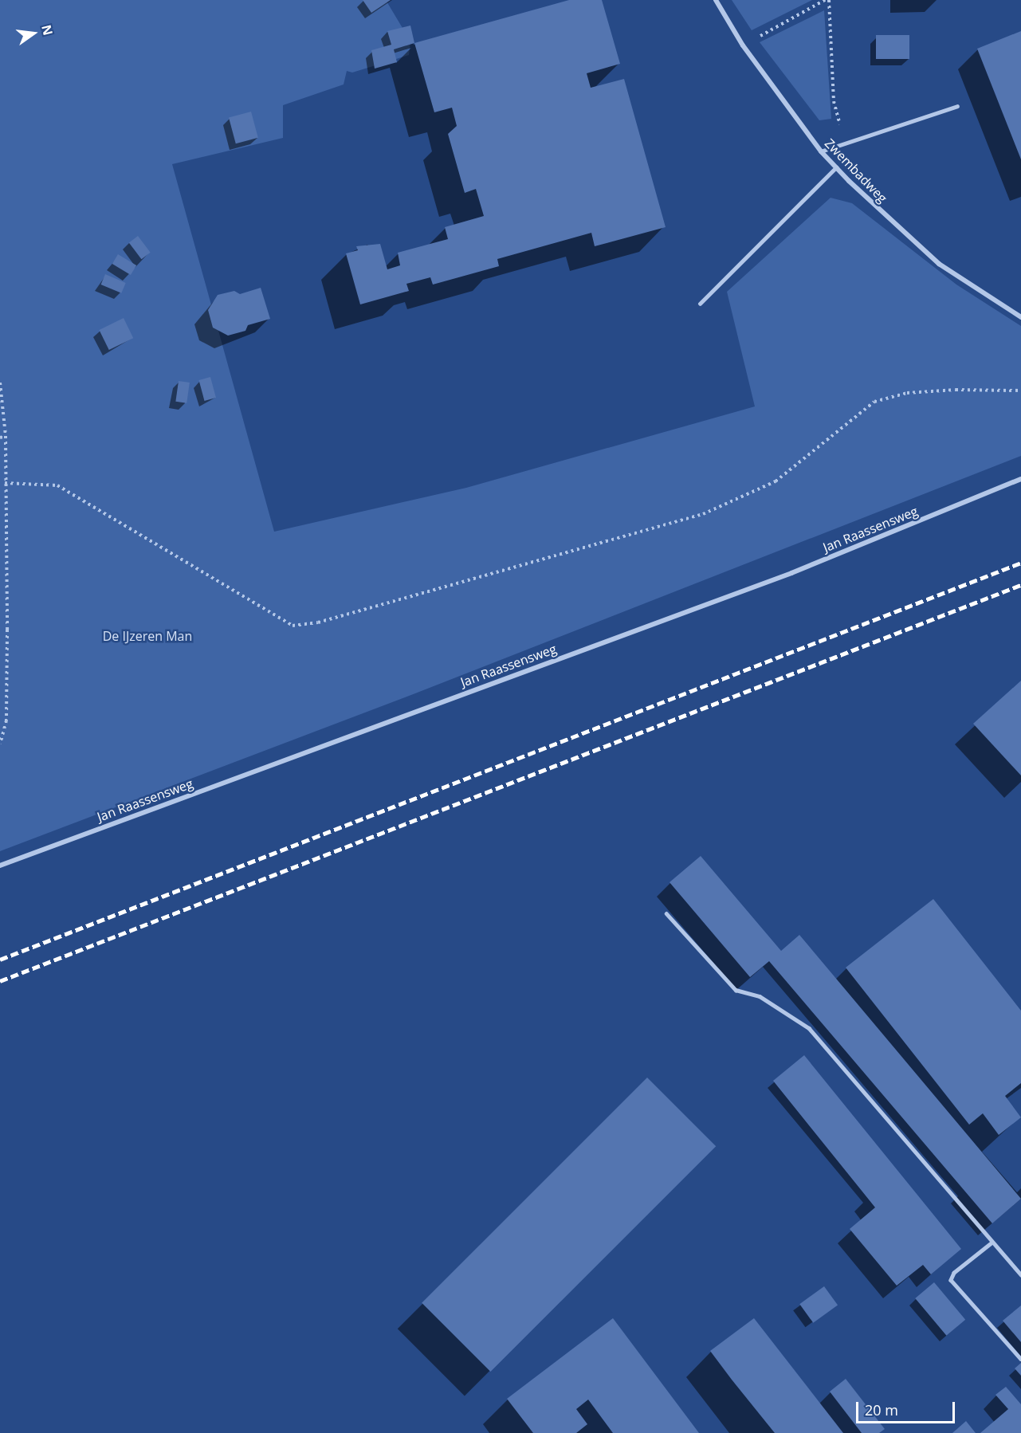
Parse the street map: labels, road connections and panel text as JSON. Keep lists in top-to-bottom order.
{
  "streets": {
    "street": ["Zwembadweg", "Jan Raassensweg"]
  },
  "parks": ["De IJzeren Man"],
  "scale_bar": "20 m",
  "north": "right"
}
